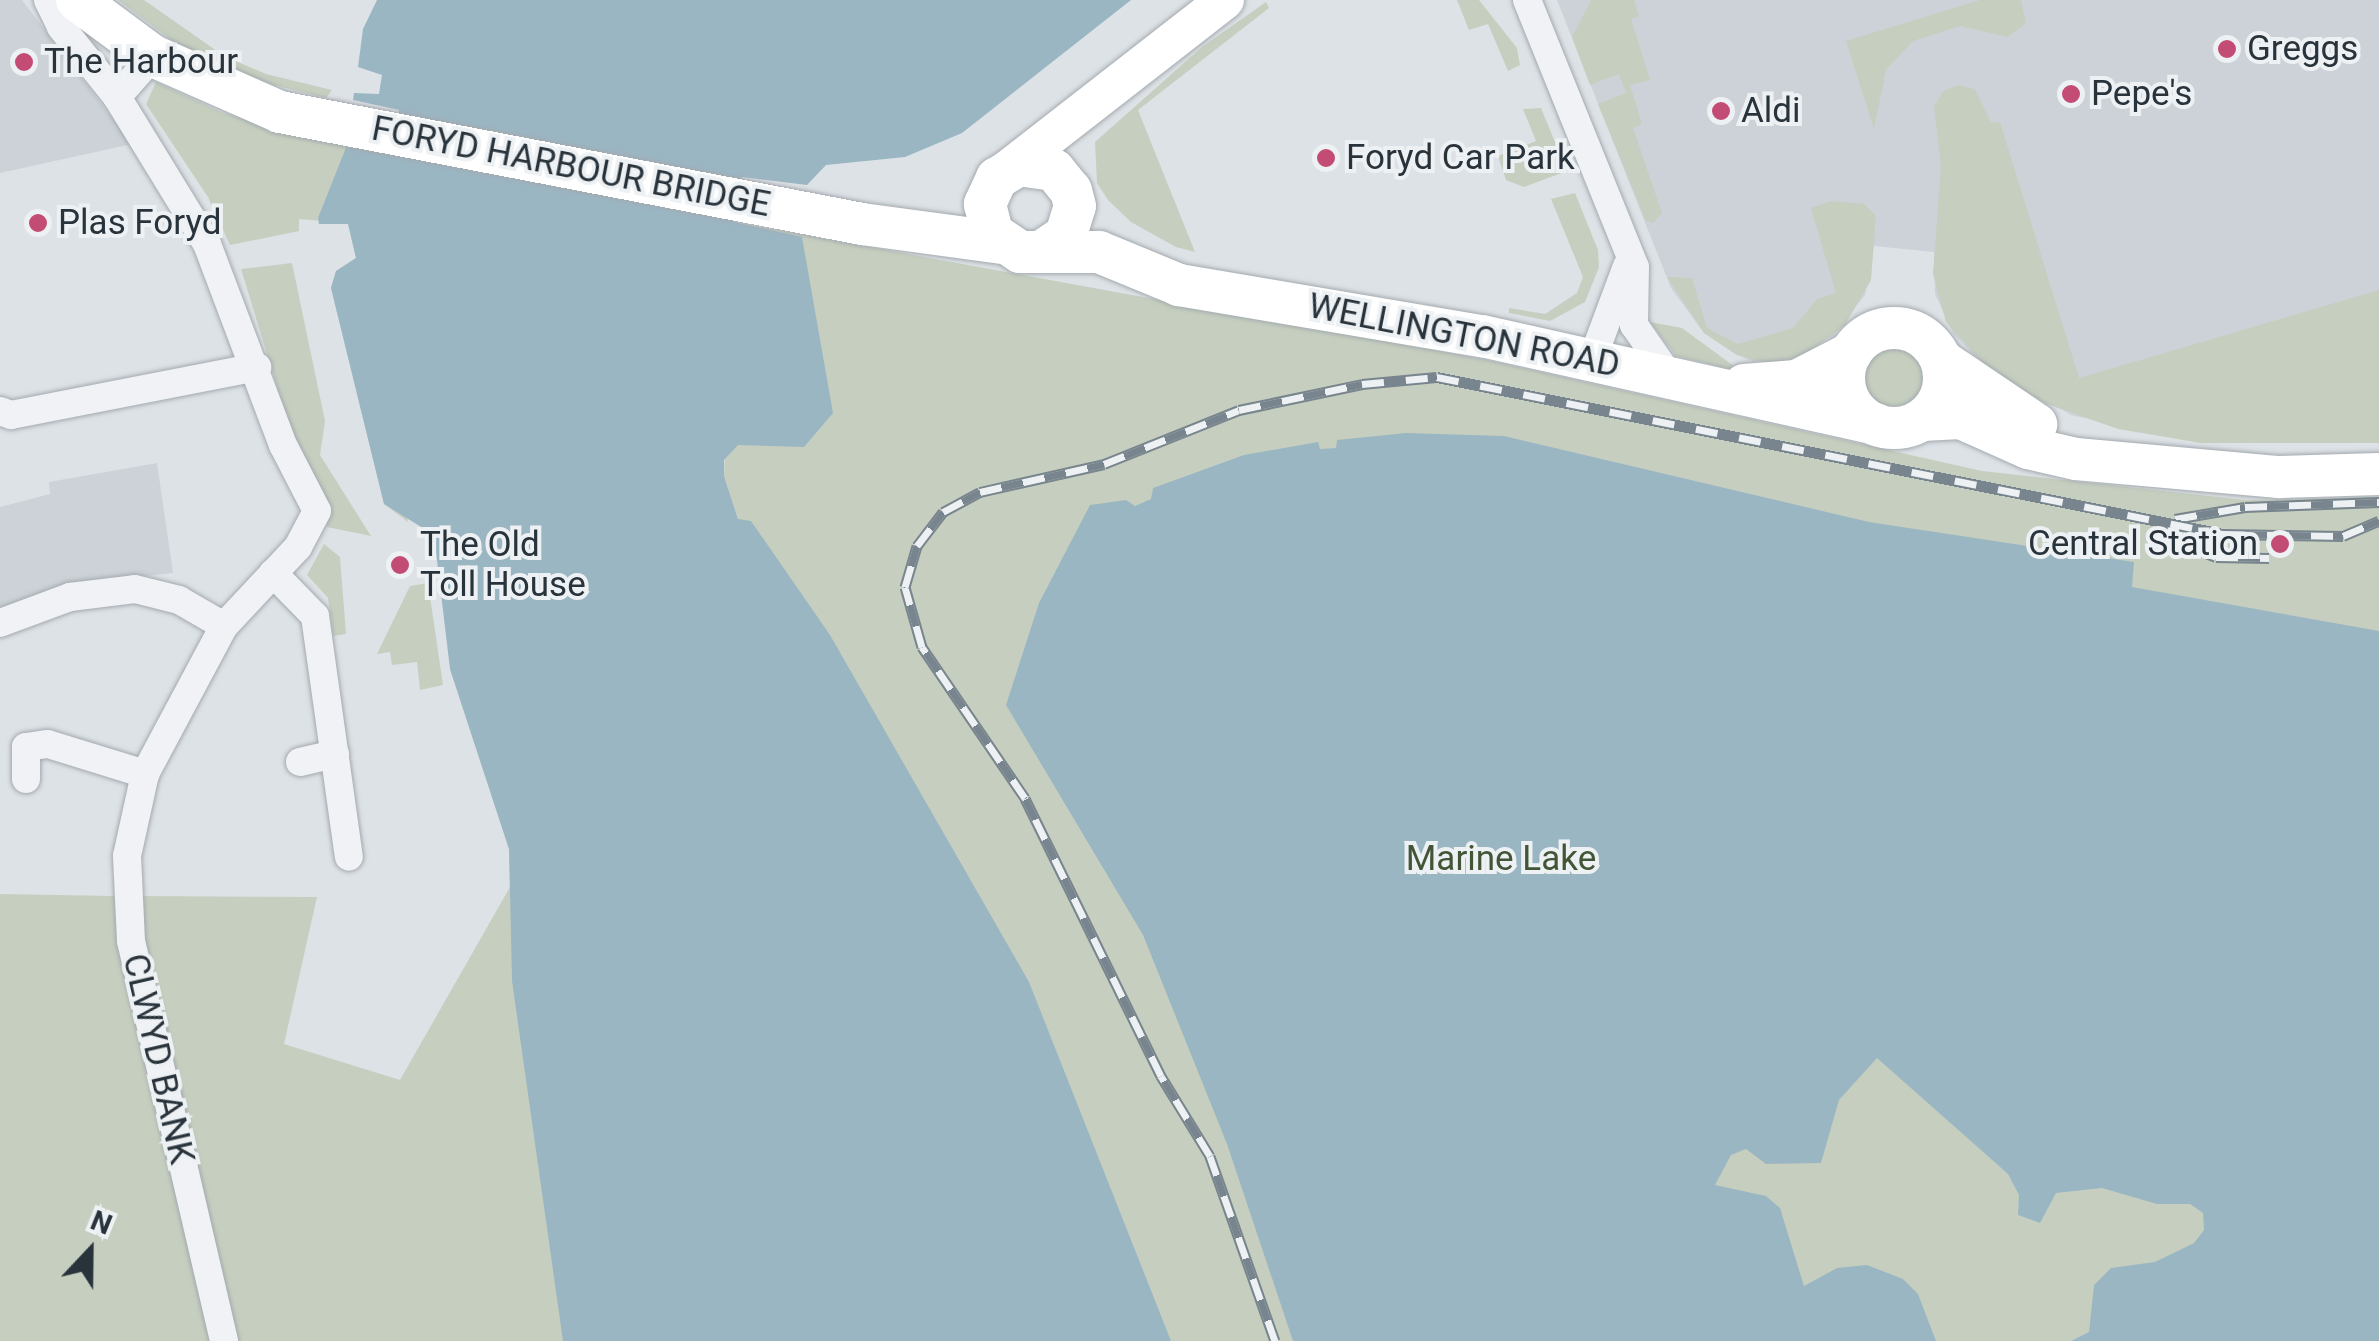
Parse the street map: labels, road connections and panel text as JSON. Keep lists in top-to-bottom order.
{
  "streets": {
    "main road": ["FORYD HARBOUR BRIDGE", "WELLINGTON ROAD"],
    "street": ["CLWYD BANK"]
  },
  "crossings": [
    ["FORYD HARBOUR BRIDGE", "WELLINGTON ROAD"]
  ],
  "parks": ["Marine Lake"],
  "places": [
    "Greggs",
    "The Harbour",
    "Pepe's",
    "Aldi",
    "Foryd Car Park",
    "Plas Foryd",
    "Central Station",
    "The Old Toll House"
  ],
  "north": "top"
}
